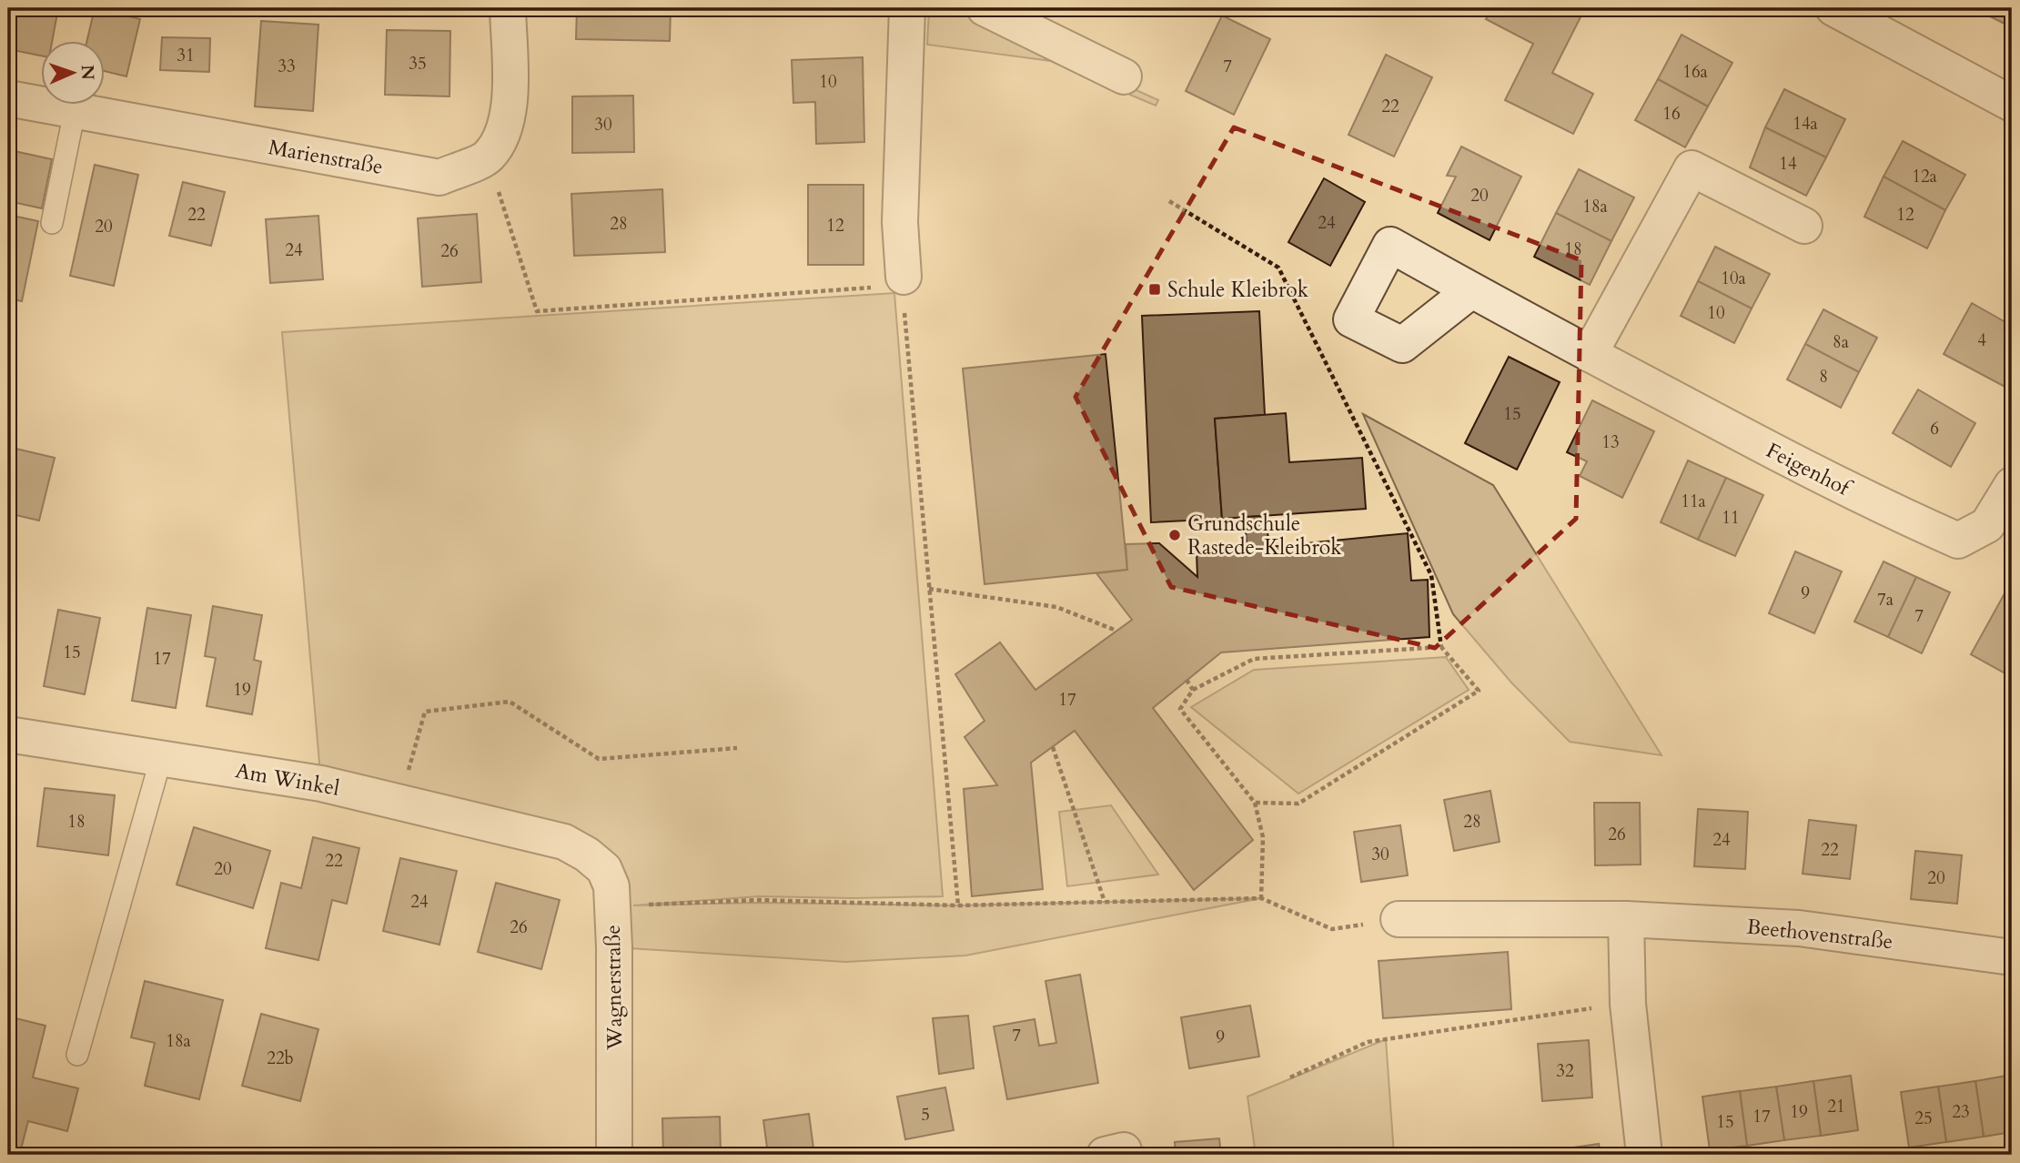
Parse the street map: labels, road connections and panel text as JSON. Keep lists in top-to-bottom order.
{
  "streets": {
    "street": [
      "Marienstraße",
      "Feigenhof",
      "Am Winkel",
      "Beethovenstraße",
      "Wagnerstraße"
    ]
  },
  "crossings": [
    ["Am Winkel", "Wagnerstraße"]
  ],
  "places": {
    "transit": ["Schule Kleibrok"],
    "other": ["Grundschule Rastede-Kleibrok"]
  },
  "house_numbers": [
    "31",
    "35",
    "33",
    "7",
    "16a",
    "10",
    "22",
    "16",
    "14a",
    "30",
    "14",
    "12a",
    "20",
    "18a",
    "22",
    "12",
    "24",
    "28",
    "12",
    "20",
    "18",
    "24",
    "26",
    "10a",
    "10",
    "4",
    "8a",
    "8",
    "15",
    "6",
    "13",
    "11a",
    "11",
    "9",
    "7a",
    "7",
    "15",
    "17",
    "19",
    "17",
    "18",
    "28",
    "26",
    "24",
    "22",
    "30",
    "22",
    "20",
    "20",
    "24",
    "26",
    "7",
    "9",
    "18a",
    "22b",
    "32",
    "21",
    "19",
    "23",
    "5",
    "17",
    "25",
    "15"
  ],
  "north": "right"
}
